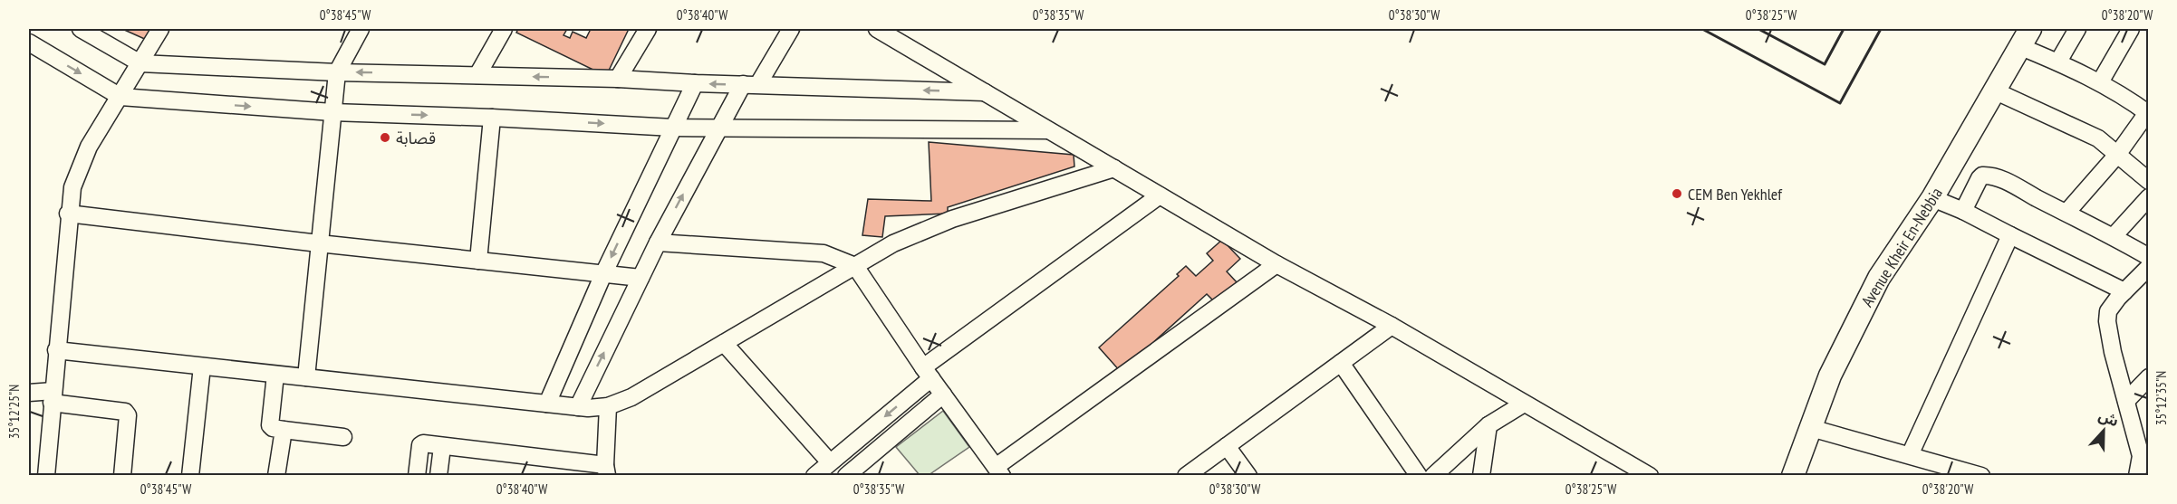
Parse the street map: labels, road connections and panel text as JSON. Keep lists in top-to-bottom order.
{
  "streets": {
    "main road": ["Avenue Kheir En-Nebbia"]
  },
  "places": ["قصابة", "CEM Ben Yekhlef"],
  "north": "top",
  "coordinates": [
    "0°38'45\"W",
    "0°38'40\"W",
    "0°38'35\"W",
    "0°38'30\"W",
    "0°38'25\"W",
    "0°38'20\"W",
    "35°12'35\"N",
    "35°12'25\"N"
  ]
}
